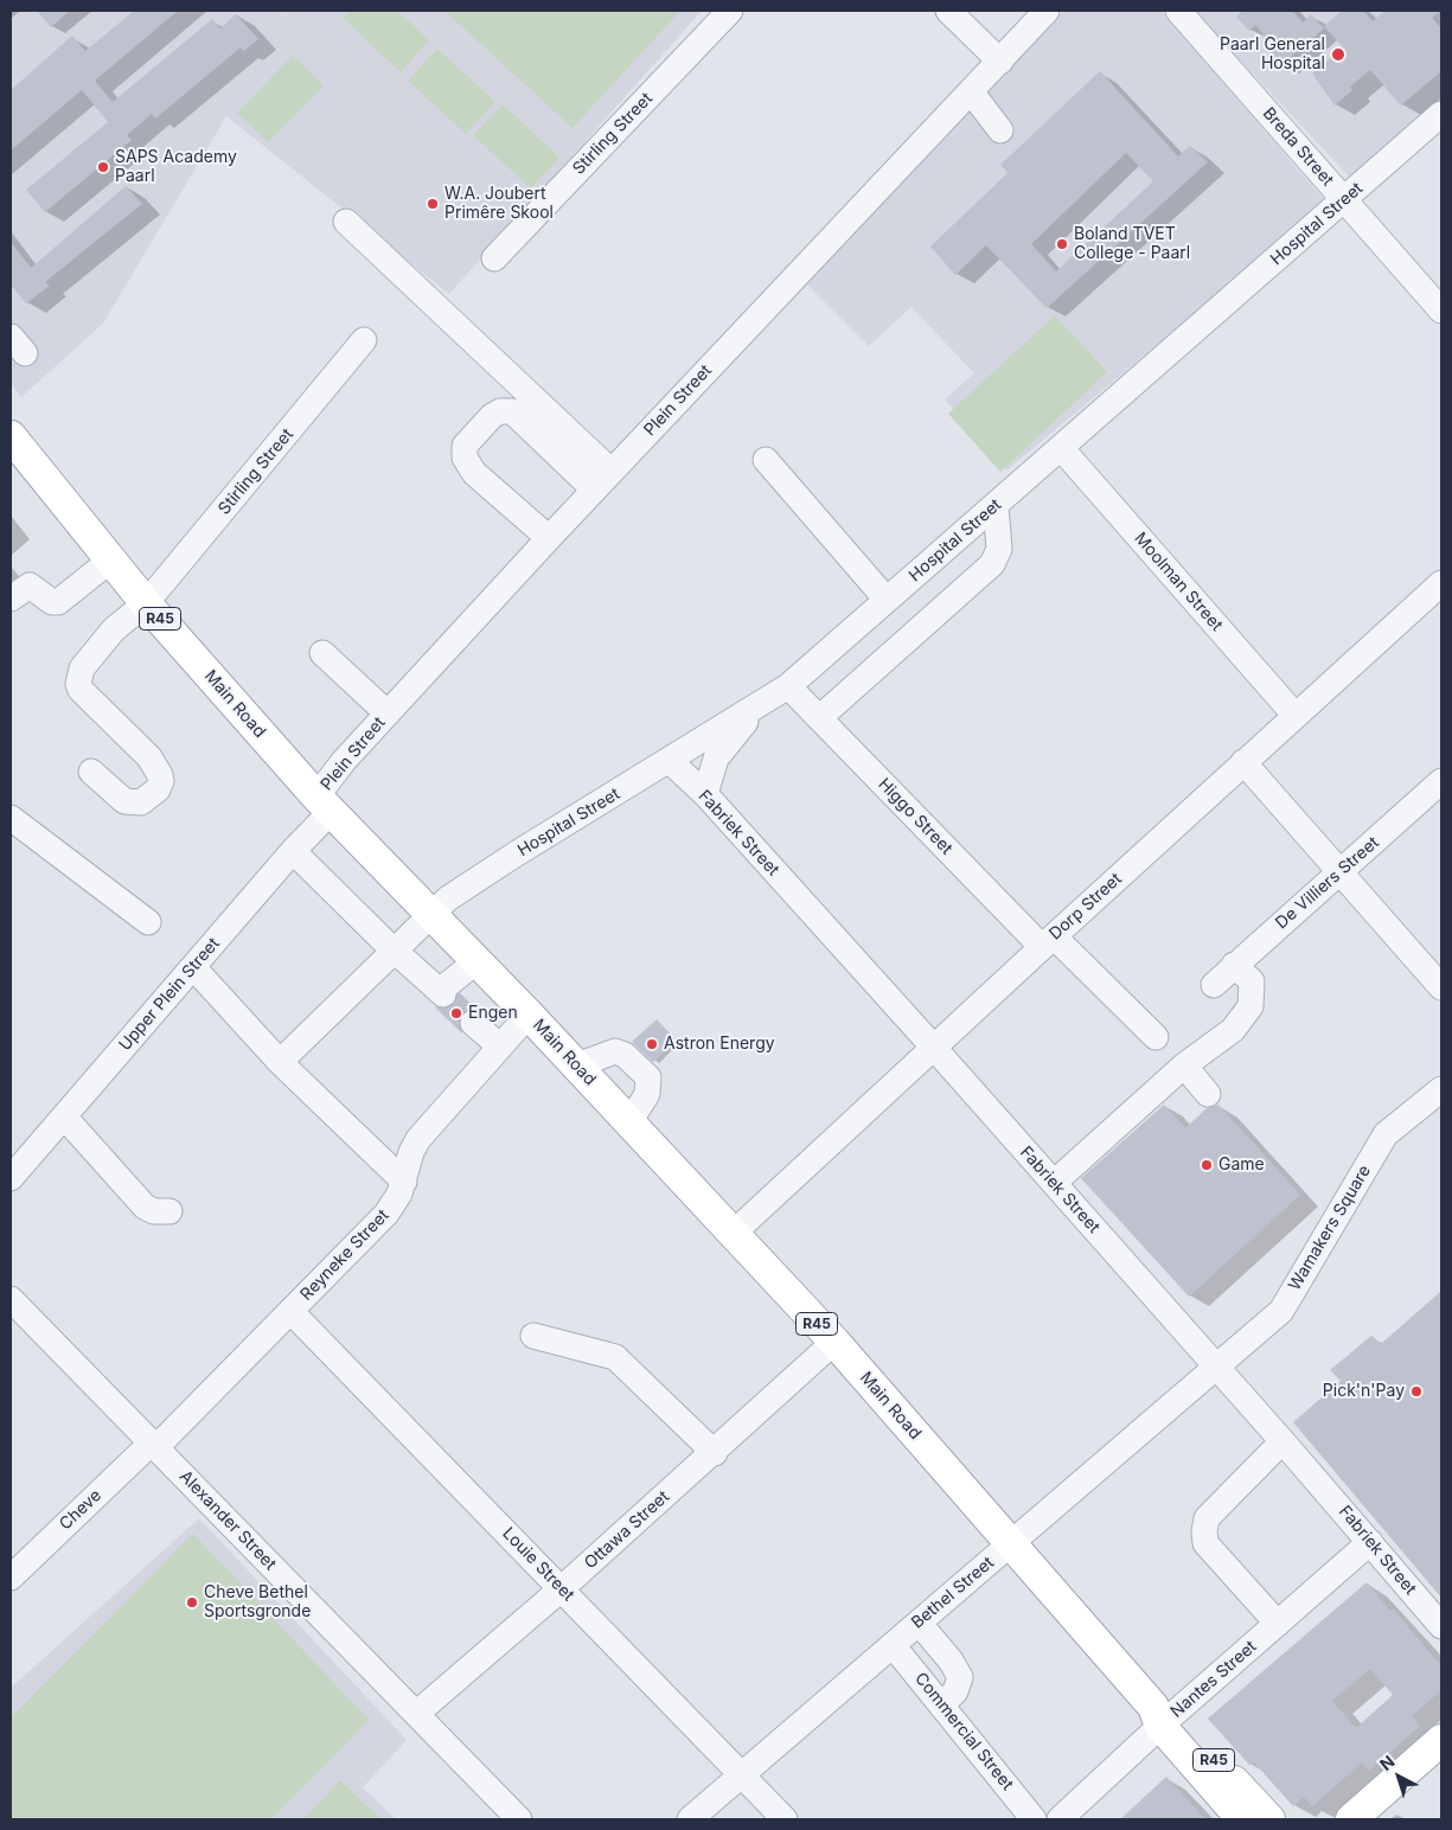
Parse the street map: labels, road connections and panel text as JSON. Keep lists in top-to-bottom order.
{
  "streets": {
    "main road": ["R45", "Main Road"],
    "street": [
      "Stirling Street",
      "Breda Street",
      "Hospital Street",
      "Plein Street",
      "Moolman Street",
      "Higgo Street",
      "Fabriek Street",
      "De Villiers Street",
      "Dorp Street",
      "Upper Plein Street",
      "Wamakers Square",
      "Reyneke Street",
      "Cheve",
      "Alexander Street",
      "Ottawa Street",
      "Louie Street",
      "Bethel Street",
      "Nantes Street",
      "Commercial Street"
    ]
  },
  "crossings": [
    ["Stirling Street", "Main Road"],
    ["Breda Street", "Hospital Street"],
    ["Hospital Street", "Moolman Street"],
    ["Hospital Street", "Main Road"],
    ["Hospital Street", "Higgo Street"],
    ["Hospital Street", "Fabriek Street"],
    ["Plein Street", "Main Road"],
    ["Plein Street", "Upper Plein Street"],
    ["Moolman Street", "Dorp Street"],
    ["R45", "Main Road"],
    ["R45", "Nantes Street"],
    ["Main Road", "Dorp Street"],
    ["Main Road", "Upper Plein Street"],
    ["Main Road", "Reyneke Street"],
    ["Main Road", "Ottawa Street"],
    ["Main Road", "Bethel Street"],
    ["Main Road", "Nantes Street"],
    ["Higgo Street", "Dorp Street"],
    ["Fabriek Street", "Dorp Street"],
    ["Fabriek Street", "Wamakers Square"],
    ["Fabriek Street", "Bethel Street"],
    ["Fabriek Street", "Nantes Street"],
    ["Wamakers Square", "Bethel Street"],
    ["Reyneke Street", "Cheve"],
    ["Reyneke Street", "Alexander Street"],
    ["Reyneke Street", "Louie Street"],
    ["Cheve", "Alexander Street"],
    ["Alexander Street", "Ottawa Street"],
    ["Ottawa Street", "Louie Street"],
    ["Louie Street", "Bethel Street"],
    ["Bethel Street", "Commercial Street"]
  ],
  "places": [
    "Paarl General Hospital",
    "SAPS Academy Paarl",
    "W.A. Joubert Primêre Skool",
    "Boland TVET College - Paarl",
    "Engen",
    "Astron Energy",
    "Game",
    "Pick'n'Pay",
    "Cheve Bethel Sportsgronde"
  ],
  "north": "top left"
}
